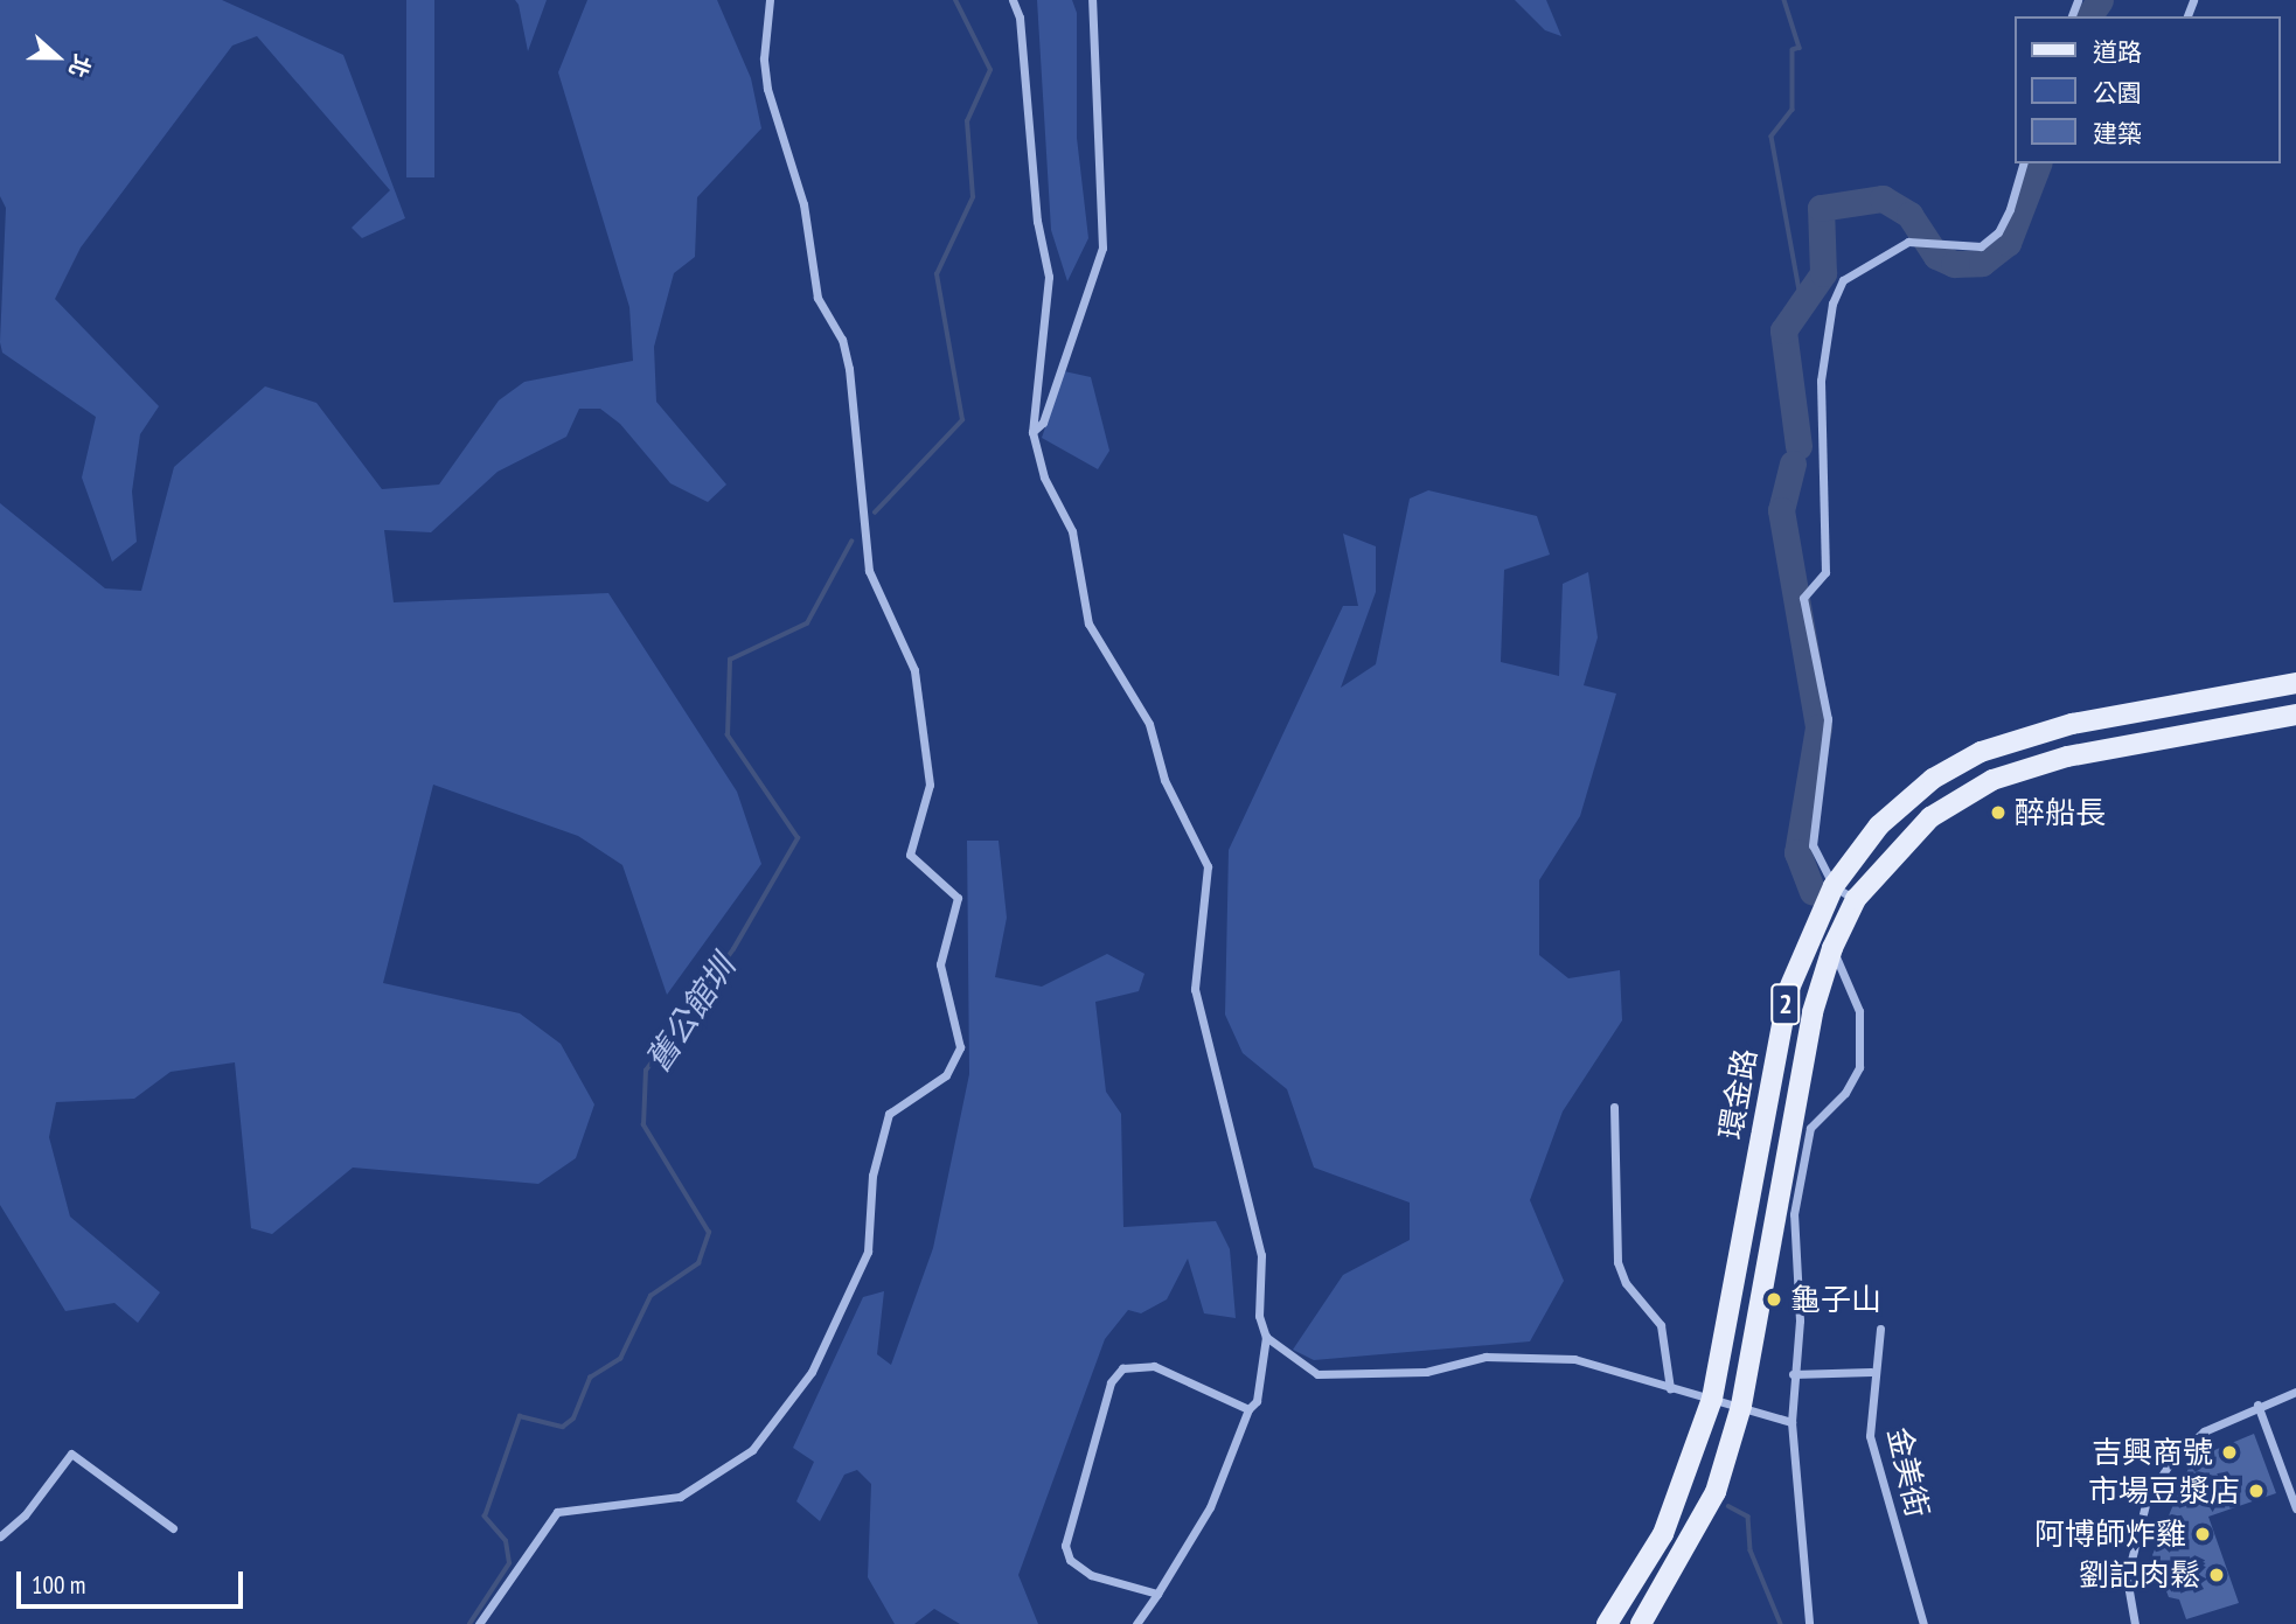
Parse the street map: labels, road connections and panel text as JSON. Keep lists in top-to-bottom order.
{
  "streets": {
    "main road": ["2", "環金路"],
    "street": ["金美街"]
  },
  "water": ["舊公館圳"],
  "places": [
    "醉船長",
    "龜子山",
    "吉興商號",
    "市場豆漿店",
    "阿博師炸雞",
    "劉記肉鬆"
  ],
  "legend": ["道路", "公園", "建築"],
  "scale_bar": "100 m",
  "north": "right"
}
